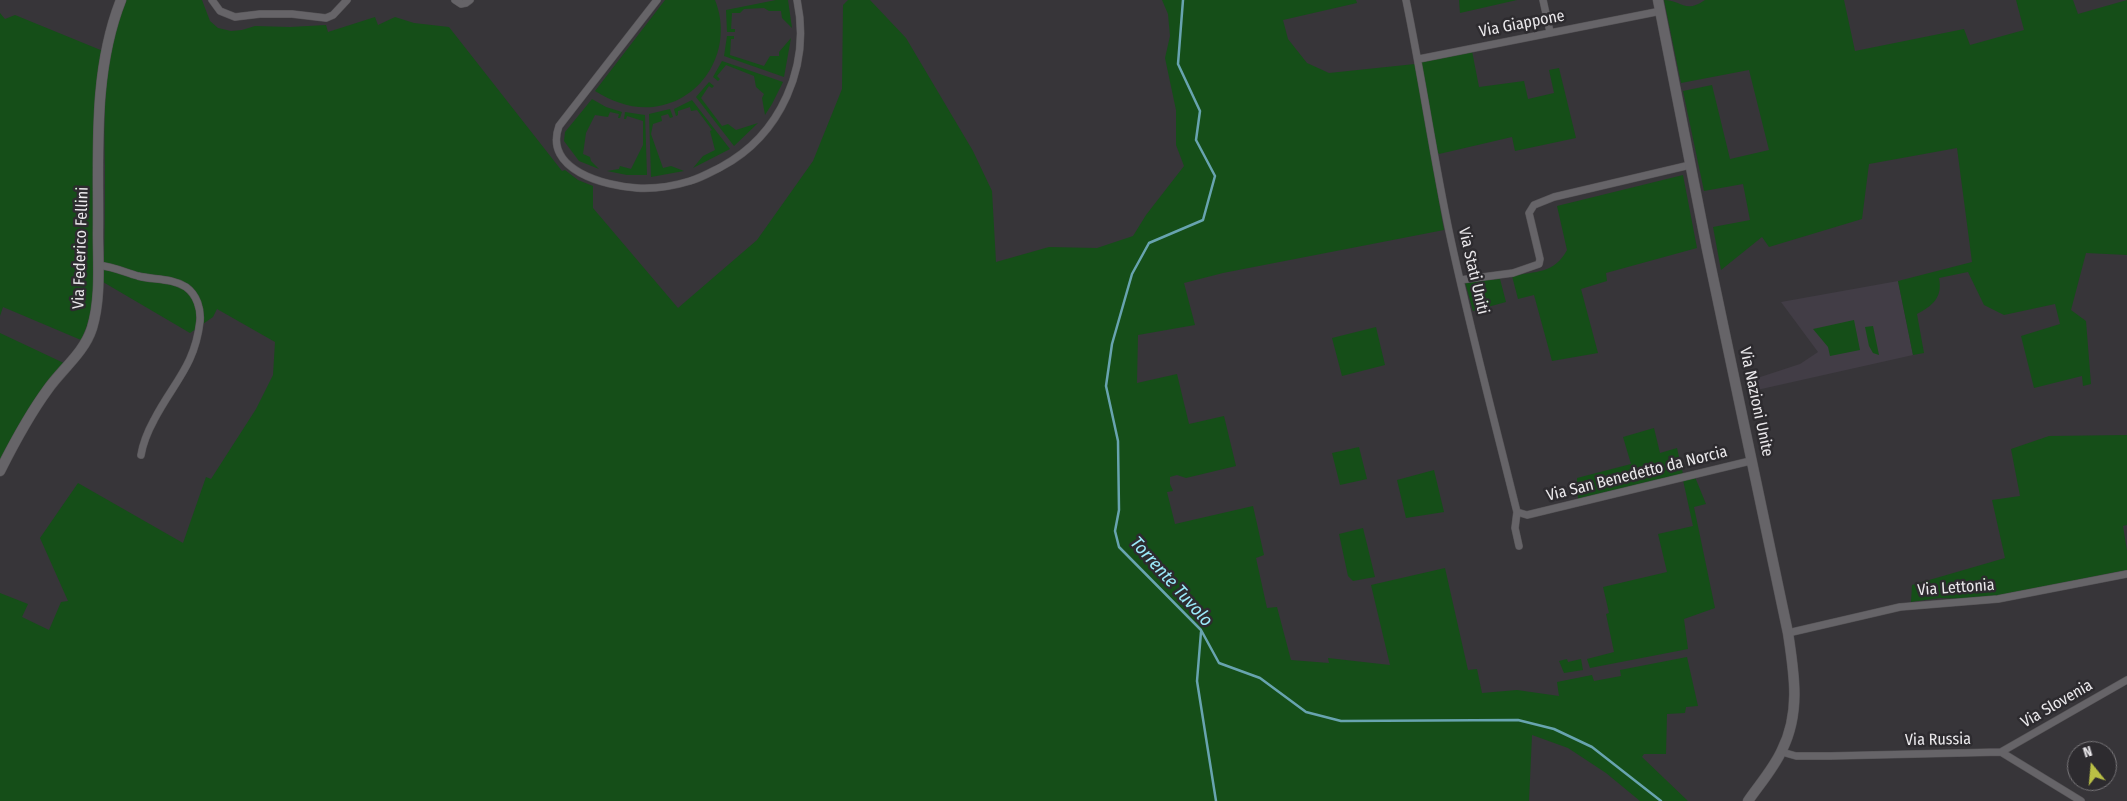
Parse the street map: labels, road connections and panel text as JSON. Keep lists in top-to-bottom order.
{
  "streets": {
    "street": [
      "Via Giappone",
      "Via Federico Fellini",
      "Via Stati Uniti",
      "Via Nazioni Unite",
      "Via San Benedetto da Norcia",
      "Via Lettonia",
      "Via Slovenia",
      "Via Russia"
    ]
  },
  "crossings": [
    ["Via Giappone", "Via Stati Uniti"],
    ["Via Giappone", "Via Nazioni Unite"],
    ["Via Nazioni Unite", "Via San Benedetto da Norcia"],
    ["Via Nazioni Unite", "Via Lettonia"],
    ["Via Nazioni Unite", "Via Russia"],
    ["Via Slovenia", "Via Russia"]
  ],
  "water": ["Torrente Tuvolo"],
  "north": "top"
}
